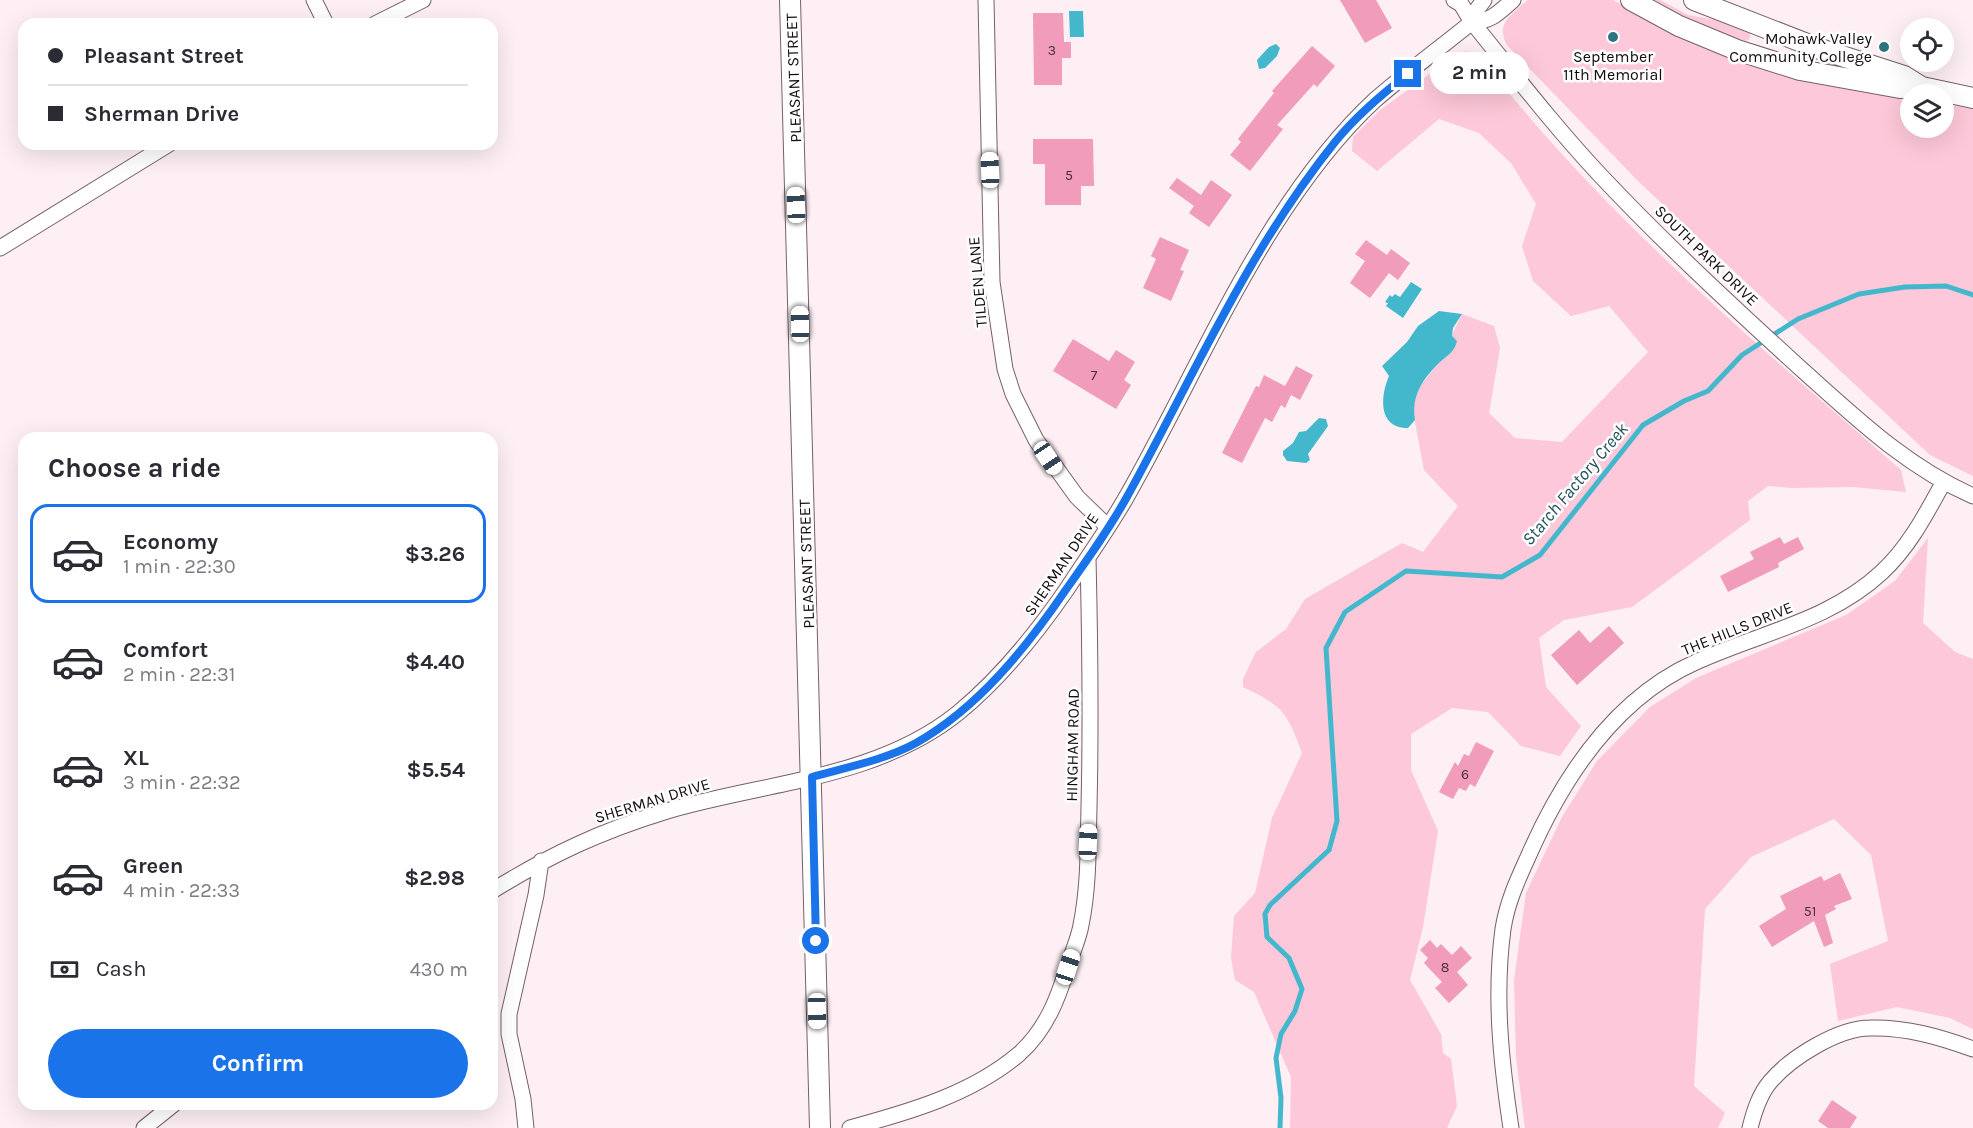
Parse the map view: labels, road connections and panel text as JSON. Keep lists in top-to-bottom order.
{
  "streets": {
    "street": [
      "PLEASANT STREET",
      "SOUTH PARK DRIVE",
      "TILDEN LANE",
      "SHERMAN DRIVE",
      "THE HILLS DRIVE",
      "HINGHAM ROAD"
    ]
  },
  "crossings": [
    ["PLEASANT STREET", "SHERMAN DRIVE"],
    ["SOUTH PARK DRIVE", "SHERMAN DRIVE"],
    ["SOUTH PARK DRIVE", "THE HILLS DRIVE"],
    ["TILDEN LANE", "SHERMAN DRIVE"],
    ["SHERMAN DRIVE", "HINGHAM ROAD"]
  ],
  "water": ["Starch Factory Creek"],
  "places": ["September 11th Memorial", "Mohawk Valley Community College"],
  "house_numbers": [
    "3",
    "5",
    "7",
    "6",
    "51",
    "8"
  ],
  "page": {
    "banner": ["Pleasant Street", "Sherman Drive"],
    "bubble": "2 min",
    "heading": "Choose a ride",
    "list": [
      {
        "name": "Economy",
        "note": "1 min · 22:30",
        "value": "$3.26"
      },
      {
        "name": "Comfort",
        "note": "2 min · 22:31",
        "value": "$4.40"
      },
      {
        "name": "XL",
        "note": "3 min · 22:32",
        "value": "$5.54"
      },
      {
        "name": "Green",
        "note": "4 min · 22:33",
        "value": "$2.98"
      }
    ],
    "pay": ["Cash", "430 m"],
    "buttons": "Confirm"
  }
}
